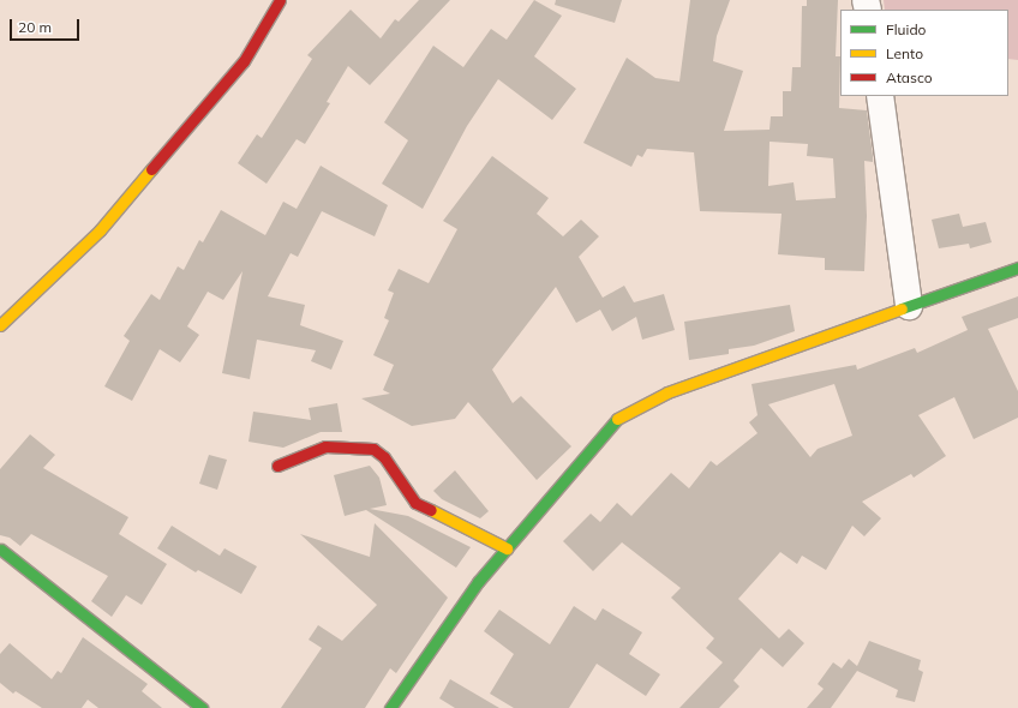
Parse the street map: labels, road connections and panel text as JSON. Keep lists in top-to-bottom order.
{
  "legend": ["Fluido", "Lento", "Atasco"],
  "scale_bar": "20 m"
}
